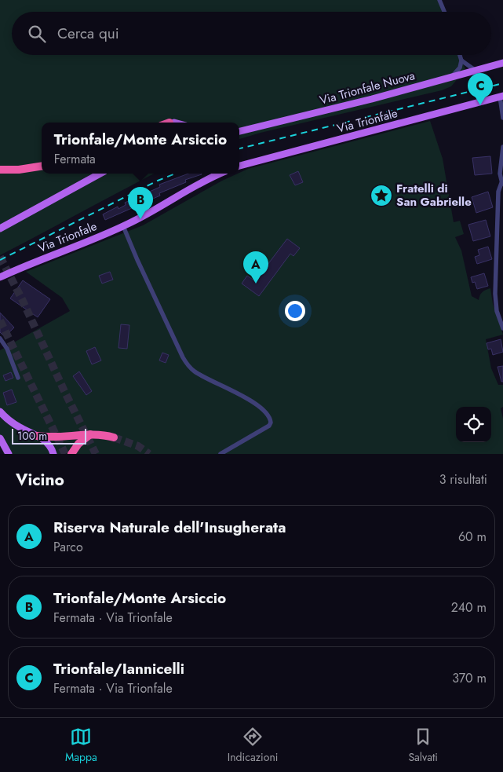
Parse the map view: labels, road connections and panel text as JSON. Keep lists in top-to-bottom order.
{
  "streets": {
    "main road": ["Via Trionfale Nuova", "Via Trionfale"]
  },
  "places": {
    "place": ["Fratelli di San Gabrielle"]
  },
  "scale_bar": "100 m",
  "page": {
    "search": "Cerca qui",
    "pins": ["C", "B", "A"],
    "popup": ["Trionfale/Monte Arsiccio", "Fermata"],
    "scale": "100 m",
    "heading": ["Vicino", "3 risultati"],
    "list": [
      {
        "mark": "A",
        "name": "Riserva Naturale dell'Insugherata",
        "note": "Parco",
        "value": "60 m"
      },
      {
        "mark": "B",
        "name": "Trionfale/Monte Arsiccio",
        "note": "Fermata · Via Trionfale",
        "value": "240 m"
      },
      {
        "mark": "C",
        "name": "Trionfale/Iannicelli",
        "note": "Fermata · Via Trionfale",
        "value": "370 m"
      }
    ],
    "nav": ["Mappa", "Indicazioni", "Salvati"]
  }
}
